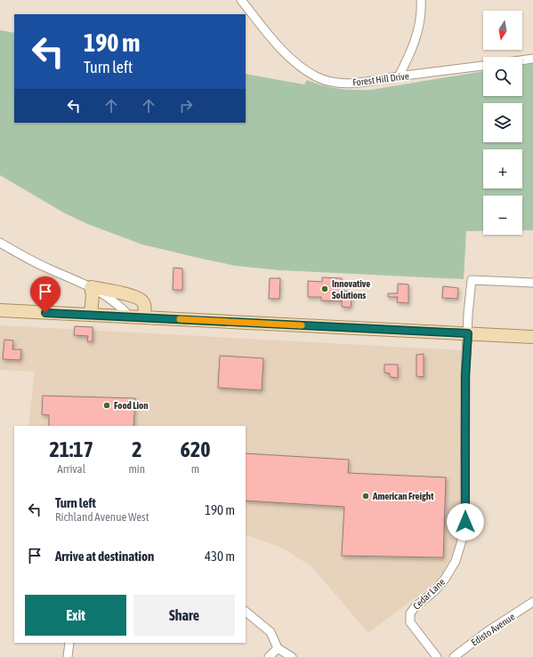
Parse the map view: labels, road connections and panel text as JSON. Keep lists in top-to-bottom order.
{
  "streets": {
    "street": ["Forest Hill Drive", "Cedar Lane", "Edisto Avenue"]
  },
  "places": ["Innovative Solutions", "Food Lion", "American Freight"],
  "north": "bottom",
  "page": {
    "map_buttons": ["+", "−"],
    "turn": ["190 m", "Turn left"],
    "eta": [
      "21:17",
      "Arrival",
      "2",
      "min",
      "620",
      "m"
    ],
    "list": [
      {
        "name": "Turn left",
        "note": "Richland Avenue West",
        "value": "190 m"
      },
      {
        "name": "Arrive at destination",
        "value": "430 m"
      }
    ],
    "buttons": ["Exit", "Share"]
  }
}
